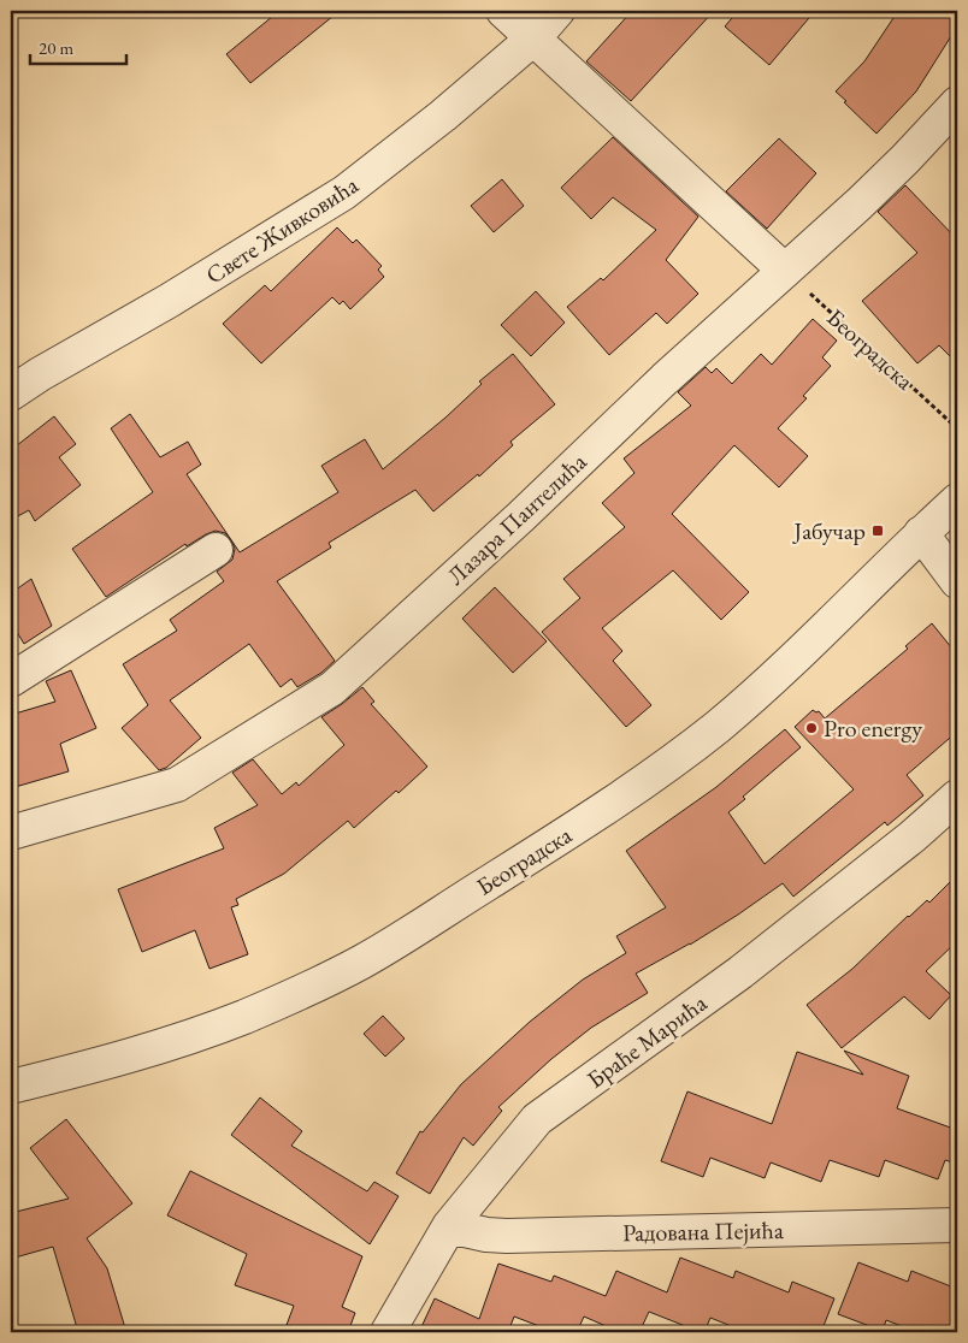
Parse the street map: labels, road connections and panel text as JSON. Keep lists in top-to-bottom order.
{
  "streets": {
    "street": [
      "Свете Живковића",
      "Београдска",
      "Лазара Пантелића",
      "Браће Марића",
      "Радована Пејића"
    ]
  },
  "crossings": [
    ["Београдска", "Лазара Пантелића"],
    ["Браће Марића", "Радована Пејића"]
  ],
  "places": {
    "transit": ["Јабучар"],
    "other": ["Pro energy"]
  },
  "scale_bar": "20 m"
}
